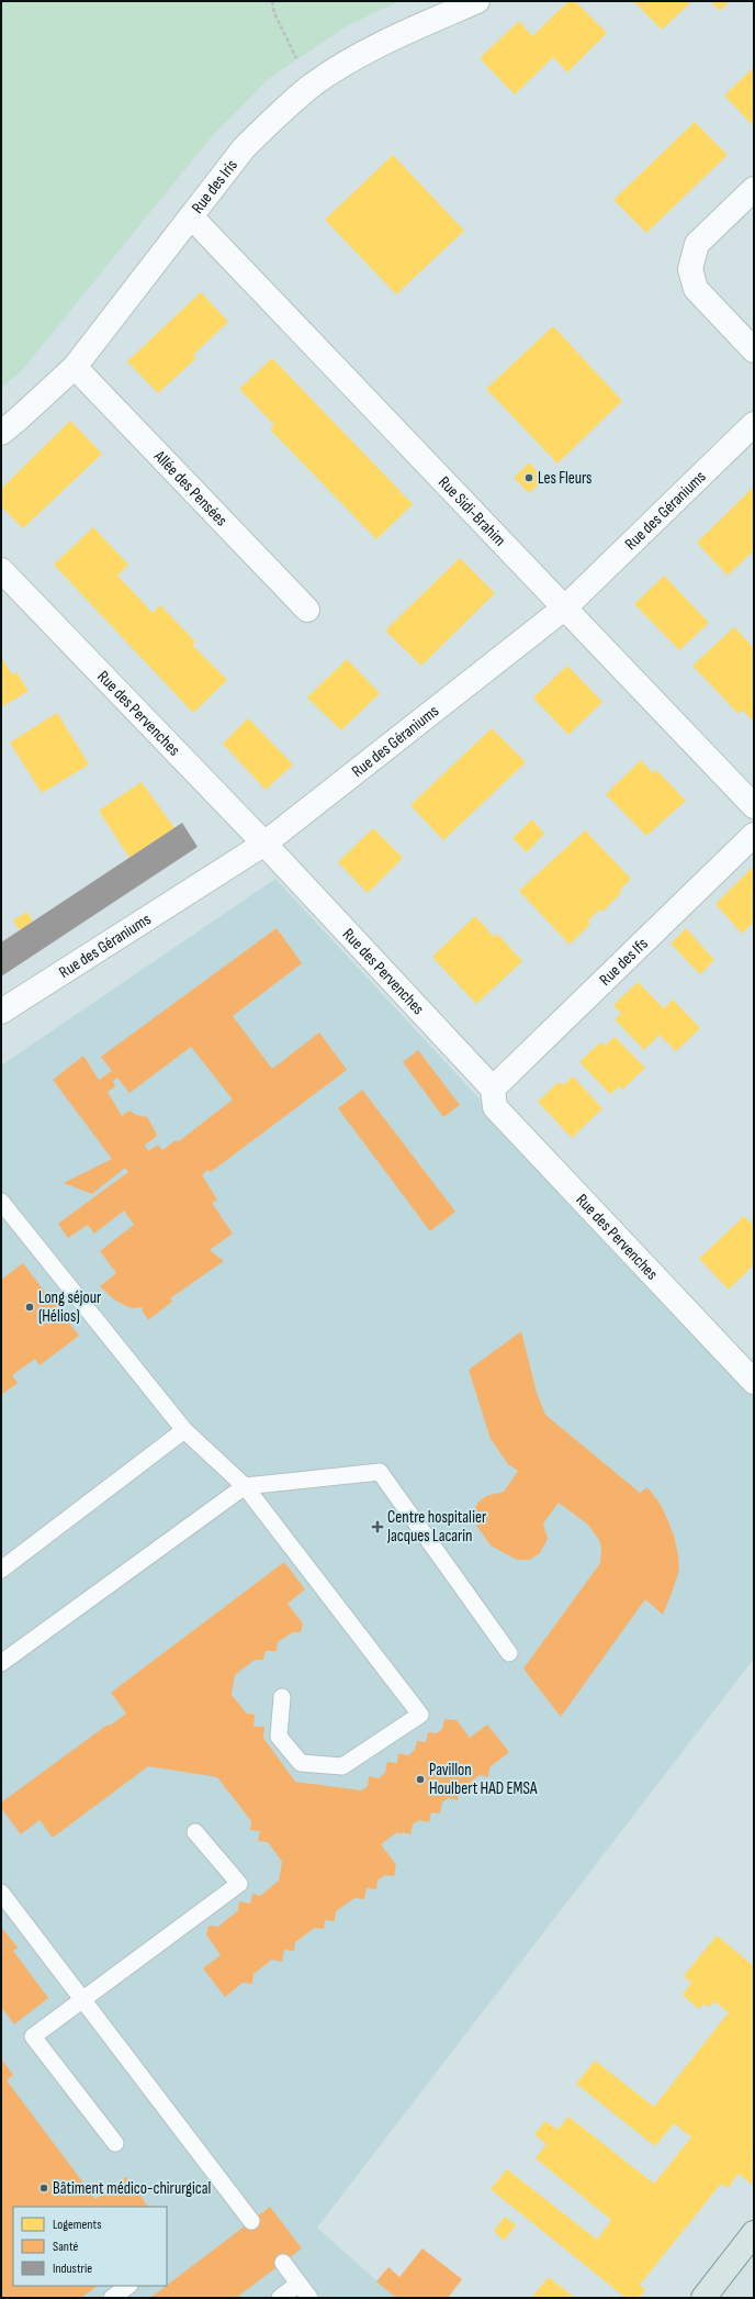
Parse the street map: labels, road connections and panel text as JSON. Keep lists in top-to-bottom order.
{
  "streets": {
    "street": [
      "Rue des Iris",
      "Allée des Pensées",
      "Rue des Géraniums",
      "Rue Sidi-Brahim",
      "Rue des Pervenches",
      "Rue des Ifs"
    ]
  },
  "crossings": [
    ["Rue des Iris", "Allée des Pensées"],
    ["Rue des Iris", "Rue Sidi-Brahim"],
    ["Rue des Géraniums", "Rue Sidi-Brahim"],
    ["Rue des Géraniums", "Rue des Pervenches"],
    ["Rue des Pervenches", "Rue des Ifs"]
  ],
  "places": {
    "other": [
      "Les Fleurs",
      "Long séjour (Hélios)",
      "Pavillon Houlbert HAD EMSA",
      "Bâtiment médico-chirurgical"
    ],
    "health": ["Centre hospitalier Jacques Lacarin"]
  },
  "legend": ["Logements", "Santé", "Industrie"]
}
